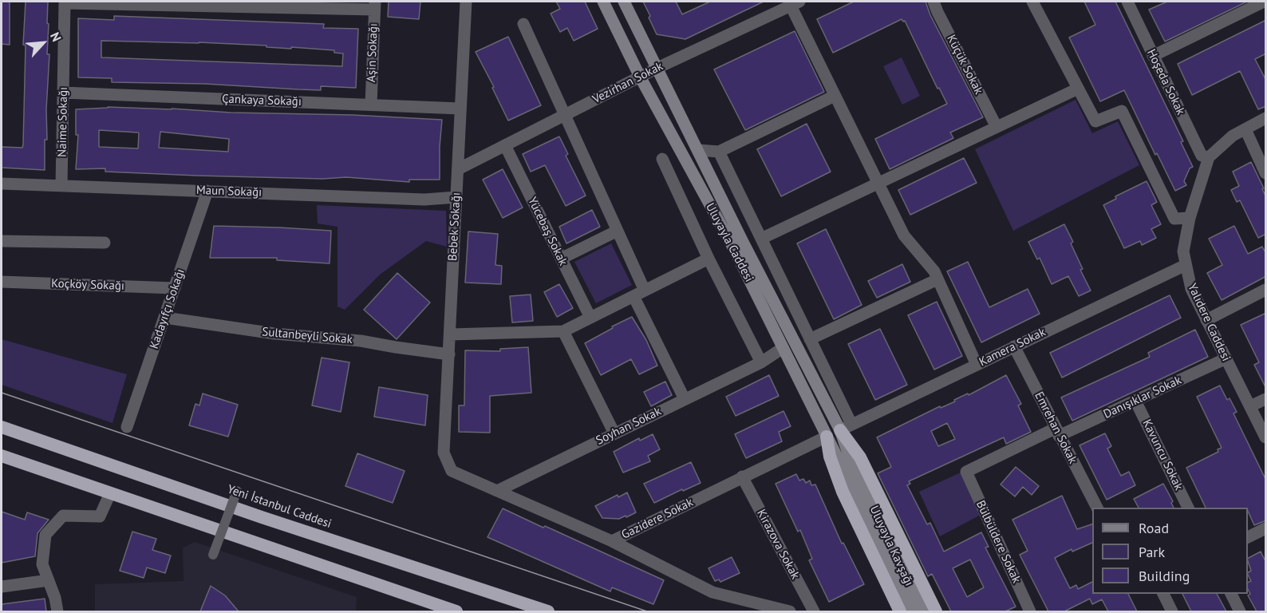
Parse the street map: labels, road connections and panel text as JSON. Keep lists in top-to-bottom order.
{
  "streets": {
    "highway": ["Yeni İstanbul Caddesi"],
    "main road": ["Uluyayla Caddesi", "Uluyayla Kavşağı"],
    "street": [
      "Aşin Sokağı",
      "Küçük Sokak",
      "Hoşeda Sokak",
      "Vezirhan Sokak",
      "Çankaya Sokağı",
      "Naime Sokağı",
      "Maun Sokağı",
      "Bebek Sokağı",
      "Yücebaş Sokak",
      "Koçköy Sokağı",
      "Kadayıfçı Sokağı",
      "Yalıdere Caddesi",
      "Sultanbeyli Sokak",
      "Kamera Sokak",
      "Danışıklar Sokak",
      "Soyhan Sokak",
      "Emrehan Sokak",
      "Kavuncu Sokak",
      "Gazidere Sokak",
      "Bülbüldere Sokak",
      "Kirazova Sokak"
    ]
  },
  "crossings": [
    ["Aşin Sokağı", "Çankaya Sokağı"],
    ["Hoşeda Sokak", "Yalıdere Caddesi"],
    ["Vezirhan Sokak", "Bebek Sokağı"],
    ["Vezirhan Sokak", "Yücebaş Sokak"],
    ["Vezirhan Sokak", "Uluyayla Caddesi"],
    ["Çankaya Sokağı", "Naime Sokağı"],
    ["Çankaya Sokağı", "Bebek Sokağı"],
    ["Naime Sokağı", "Maun Sokağı"],
    ["Maun Sokağı", "Bebek Sokağı"],
    ["Maun Sokağı", "Kadayıfçı Sokağı"],
    ["Bebek Sokağı", "Sultanbeyli Sokak"],
    ["Bebek Sokağı", "Gazidere Sokak"],
    ["Uluyayla Caddesi", "Kamera Sokak"],
    ["Uluyayla Caddesi", "Soyhan Sokak"],
    ["Uluyayla Caddesi", "Gazidere Sokak"],
    ["Uluyayla Caddesi", "Uluyayla Kavşağı"],
    ["Koçköy Sokağı", "Kadayıfçı Sokağı"],
    ["Kadayıfçı Sokağı", "Sultanbeyli Sokak"],
    ["Yalıdere Caddesi", "Kamera Sokak"],
    ["Yalıdere Caddesi", "Danışıklar Sokak"],
    ["Kamera Sokak", "Emrehan Sokak"],
    ["Danışıklar Sokak", "Emrehan Sokak"],
    ["Danışıklar Sokak", "Kavuncu Sokak"],
    ["Danışıklar Sokak", "Bülbüldere Sokak"],
    ["Soyhan Sokak", "Gazidere Sokak"],
    ["Gazidere Sokak", "Kirazova Sokak"]
  ],
  "legend": ["Road", "Park", "Building"],
  "north": "top right"
}
